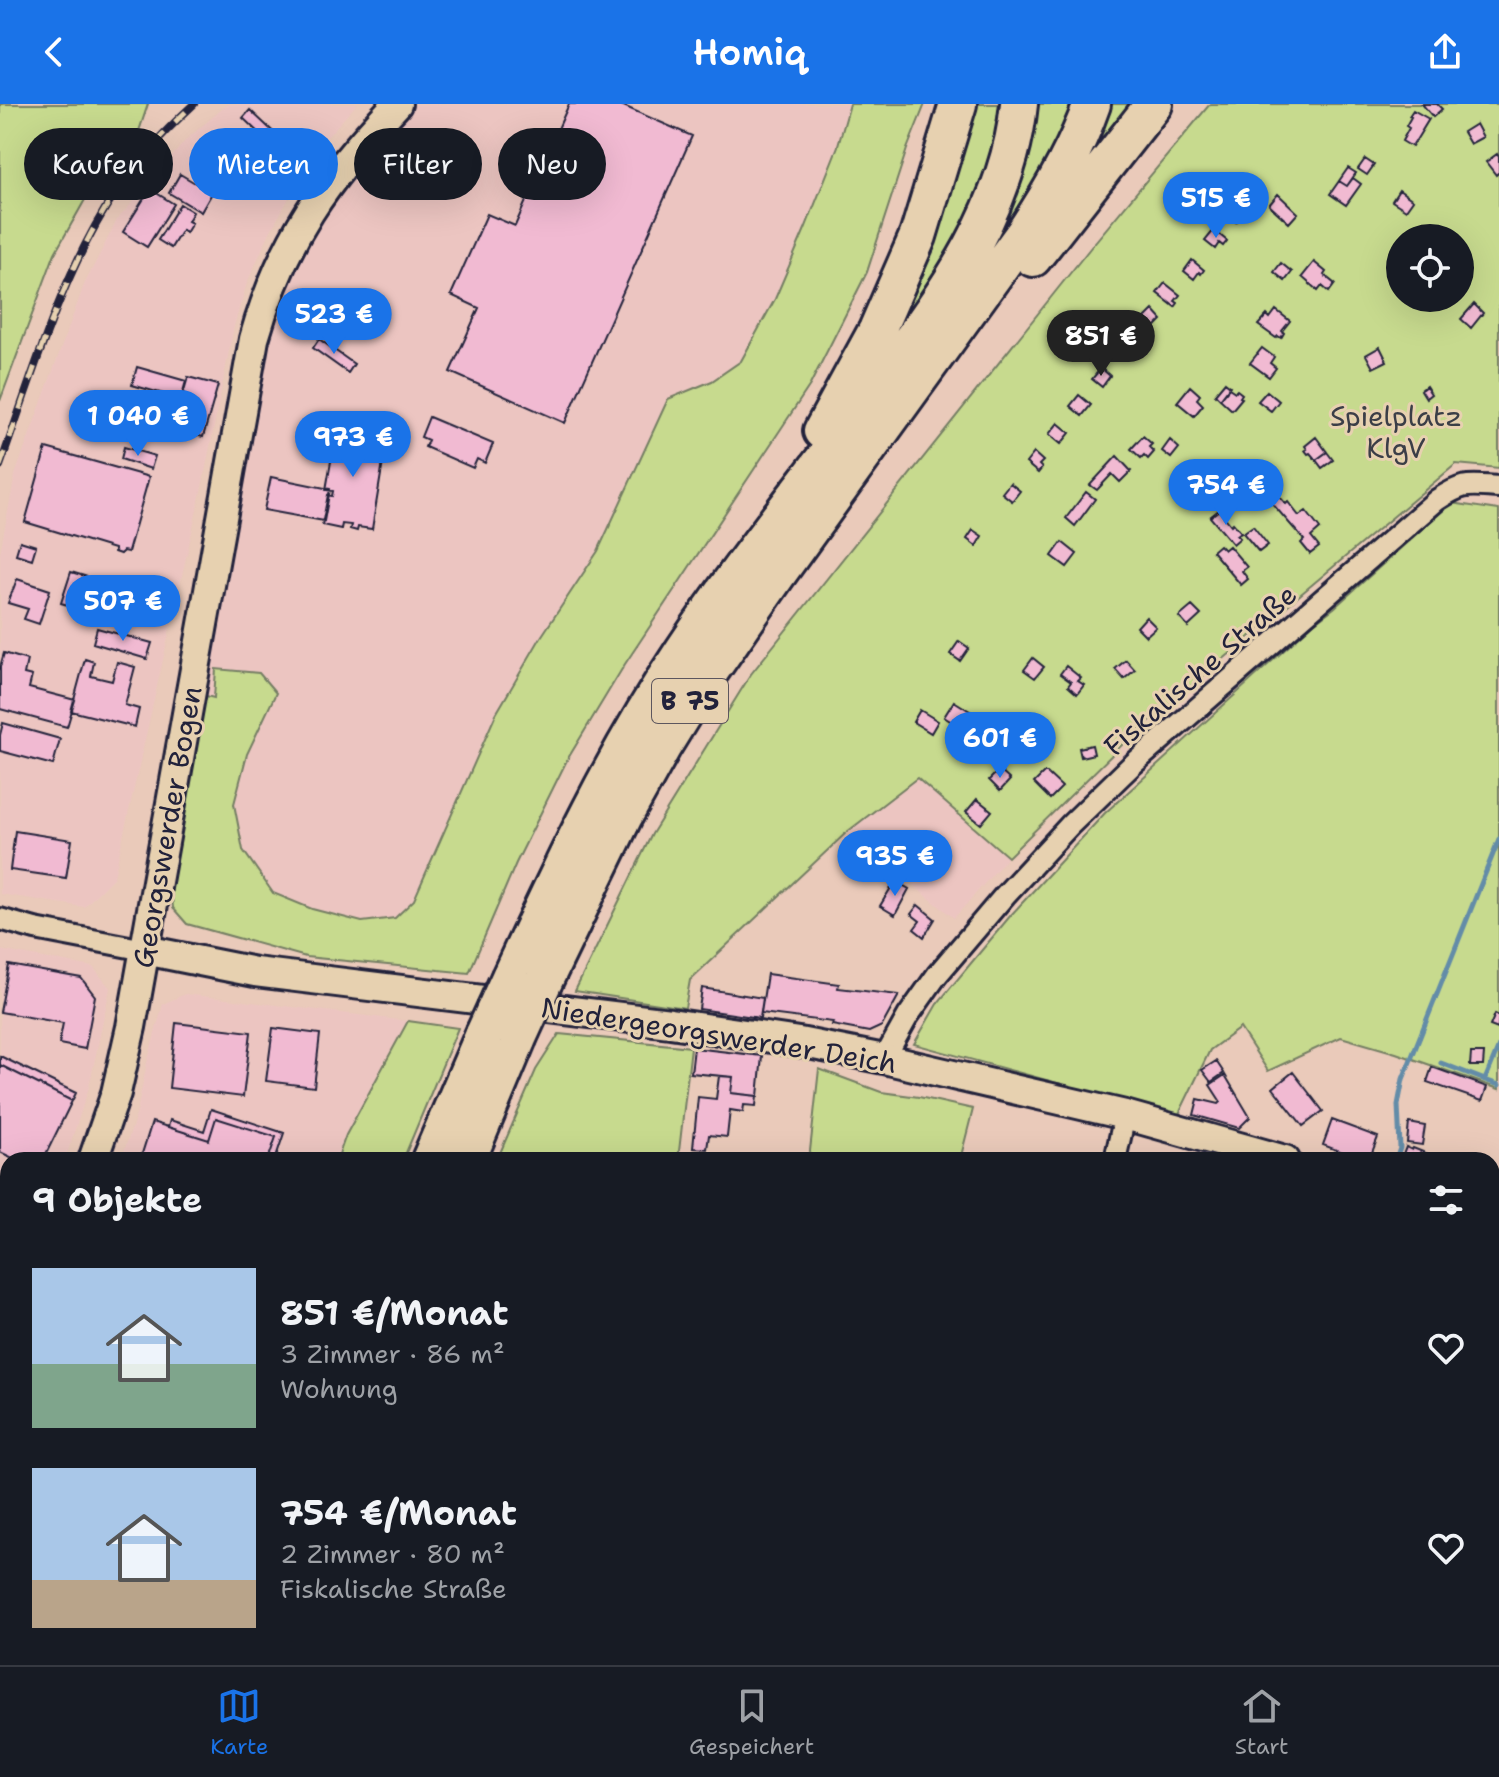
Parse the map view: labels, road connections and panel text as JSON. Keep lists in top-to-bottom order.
{
  "streets": {
    "highway": ["B 75"],
    "street": ["Fiskalische Straße", "Georgswerder Bogen", "Niedergeorgswerder Deich"]
  },
  "crossings": [
    ["Fiskalische Straße", "Niedergeorgswerder Deich"],
    ["Georgswerder Bogen", "Niedergeorgswerder Deich"]
  ],
  "parks": ["Spielplatz KlgV"],
  "page": {
    "header": "Homiq",
    "chip": [
      "Kaufen",
      "Mieten",
      "Filter",
      "Neu"
    ],
    "price": [
      "515 €",
      "523 €",
      "851 €",
      "1 040 €",
      "973 €",
      "754 €",
      "507 €",
      "601 €",
      "935 €"
    ],
    "heading": "9 Objekte",
    "list": [
      {
        "name": "851 €/Monat",
        "note": "3 Zimmer · 86 m² · Wohnung"
      },
      {
        "name": "754 €/Monat",
        "note": "2 Zimmer · 80 m² · Fiskalische Straße"
      }
    ],
    "tabs": ["Karte", "Gespeichert", "Start"]
  }
}
